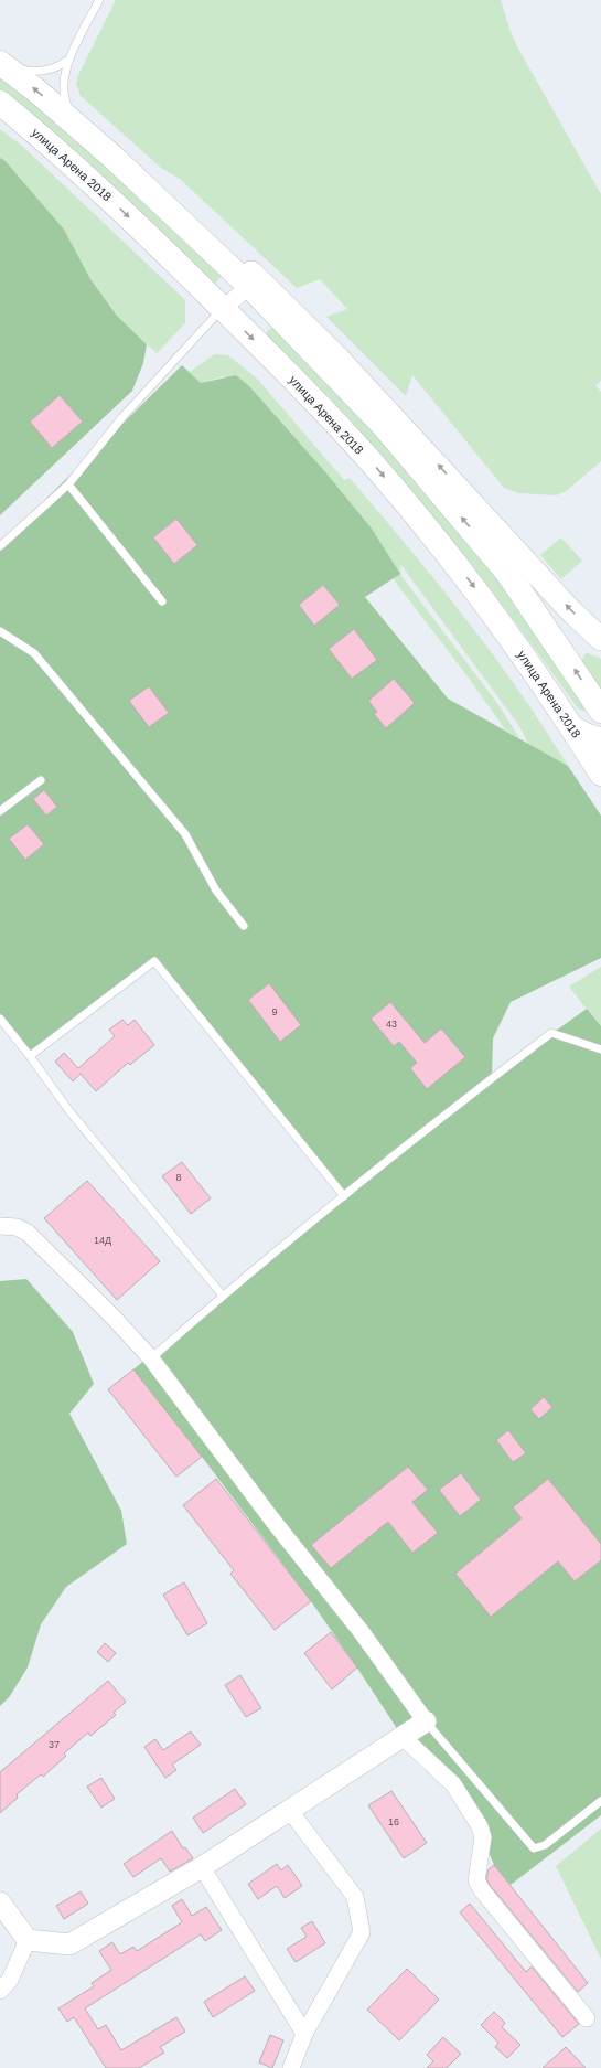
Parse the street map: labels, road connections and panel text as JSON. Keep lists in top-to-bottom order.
{
  "streets": {
    "main road": ["улица Арена 2018"]
  },
  "house_numbers": [
    "9",
    "43",
    "8",
    "14Д",
    "37",
    "16"
  ]
}
